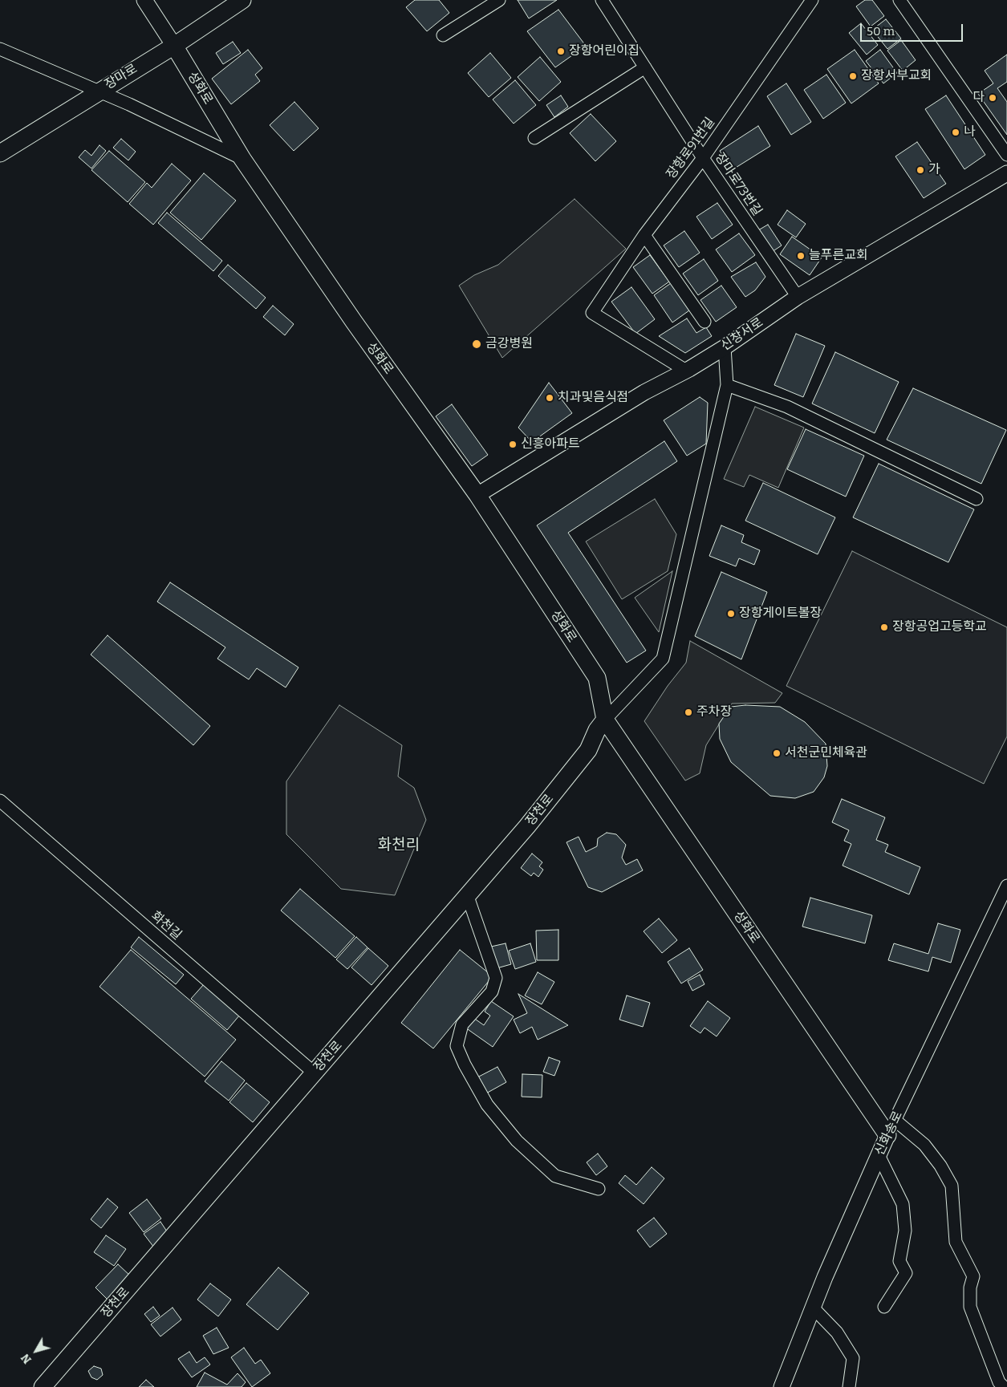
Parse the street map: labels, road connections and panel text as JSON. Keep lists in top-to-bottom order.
{
  "streets": {
    "main road": ["장마로", "성화로", "장천로"],
    "street": [
      "장항로91번길",
      "장마로73번길",
      "신창서로",
      "화천길",
      "신화송로"
    ]
  },
  "crossings": [
    ["장마로", "성화로"],
    ["성화로", "신창서로"],
    ["성화로", "장천로"],
    ["성화로", "신화송로"],
    ["장항로91번길", "장마로73번길"],
    ["장항로91번길", "신창서로"],
    ["장마로73번길", "신창서로"],
    ["장천로", "화천길"]
  ],
  "districts": ["화천리"],
  "places": [
    "장항어린이집",
    "장항서부교회",
    "다",
    "나",
    "가",
    "늘푸른교회",
    "금강병원",
    "치과및음식점",
    "신흥아파트",
    "장항게이트볼장",
    "장항공업고등학교",
    "주차장",
    "서천군민체육관"
  ],
  "scale_bar": "50 m",
  "north": "bottom left"
}
